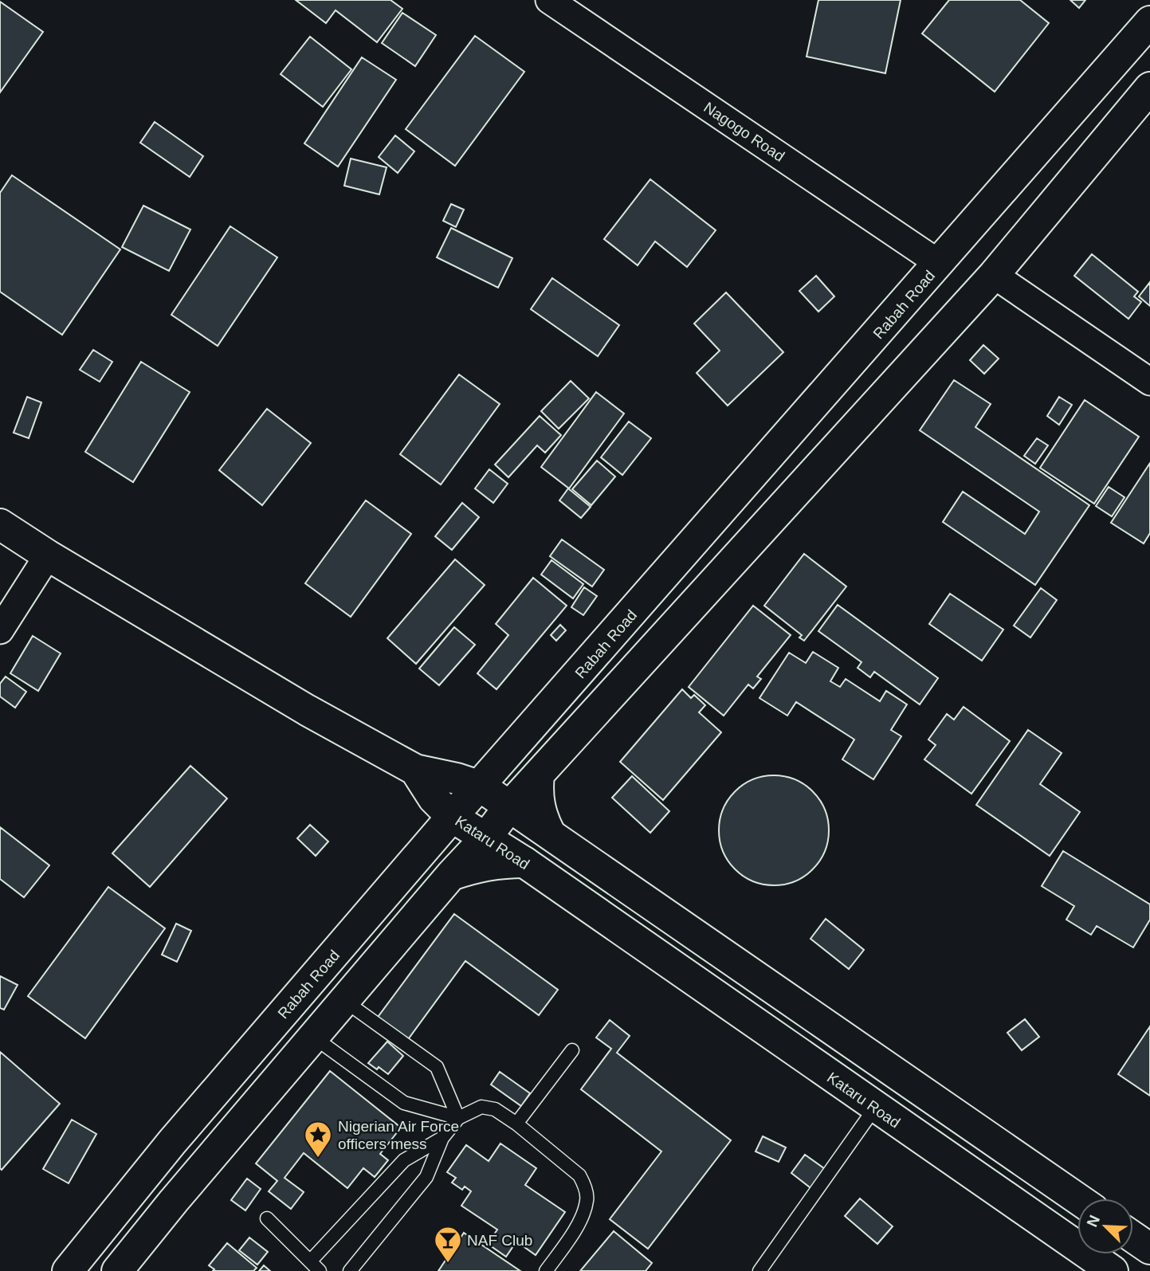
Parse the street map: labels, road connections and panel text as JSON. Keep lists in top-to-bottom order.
{
  "streets": {
    "main road": ["Rabah Road", "Kataru Road"],
    "street": ["Nagogo Road"]
  },
  "crossings": [
    ["Nagogo Road", "Rabah Road"],
    ["Rabah Road", "Kataru Road"]
  ],
  "places": {
    "place": ["Nigerian Air Force officers mess"],
    "bar": ["NAF Club"]
  },
  "north": "top left"
}
